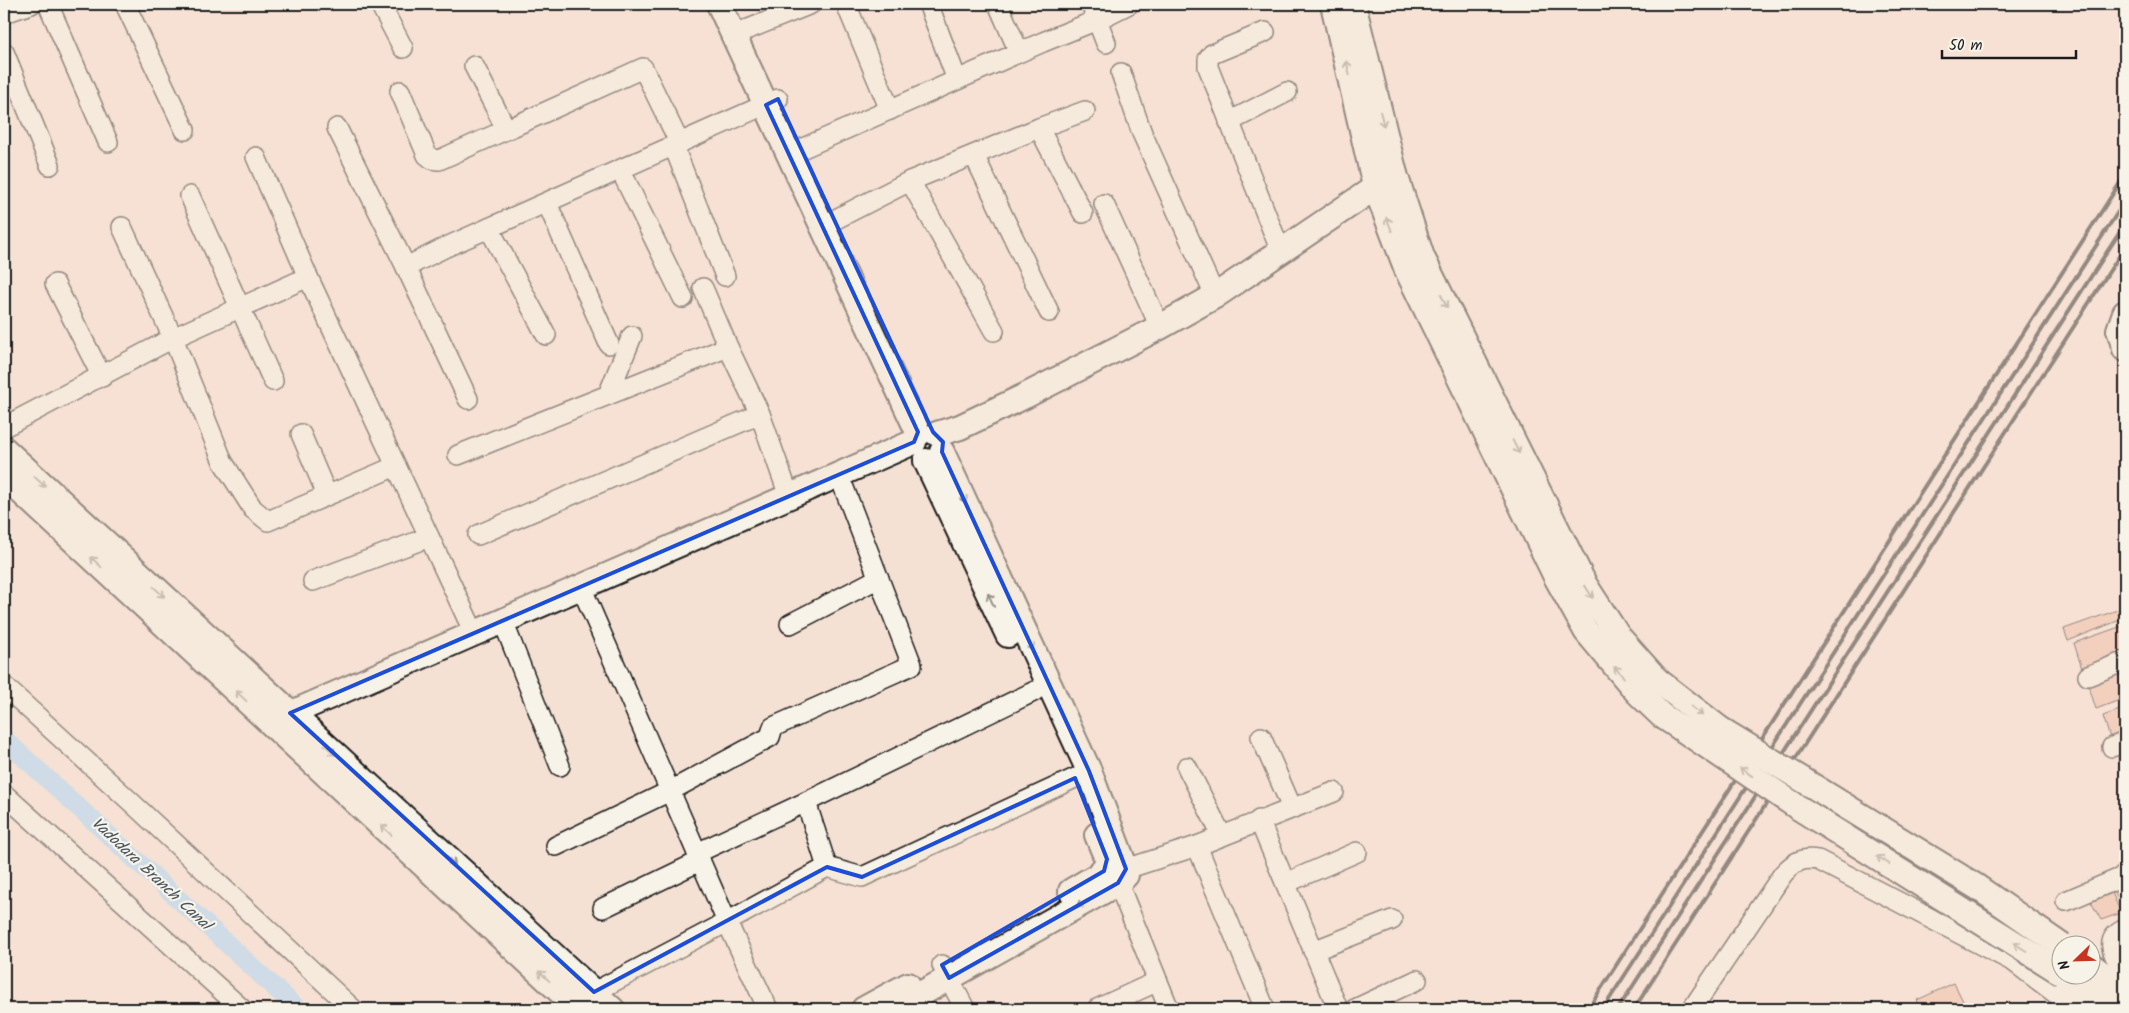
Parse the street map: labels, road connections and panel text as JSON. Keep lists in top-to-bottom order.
{
  "water": ["Vadodara Branch Canal"],
  "scale_bar": "50 m",
  "north": "bottom left"
}
